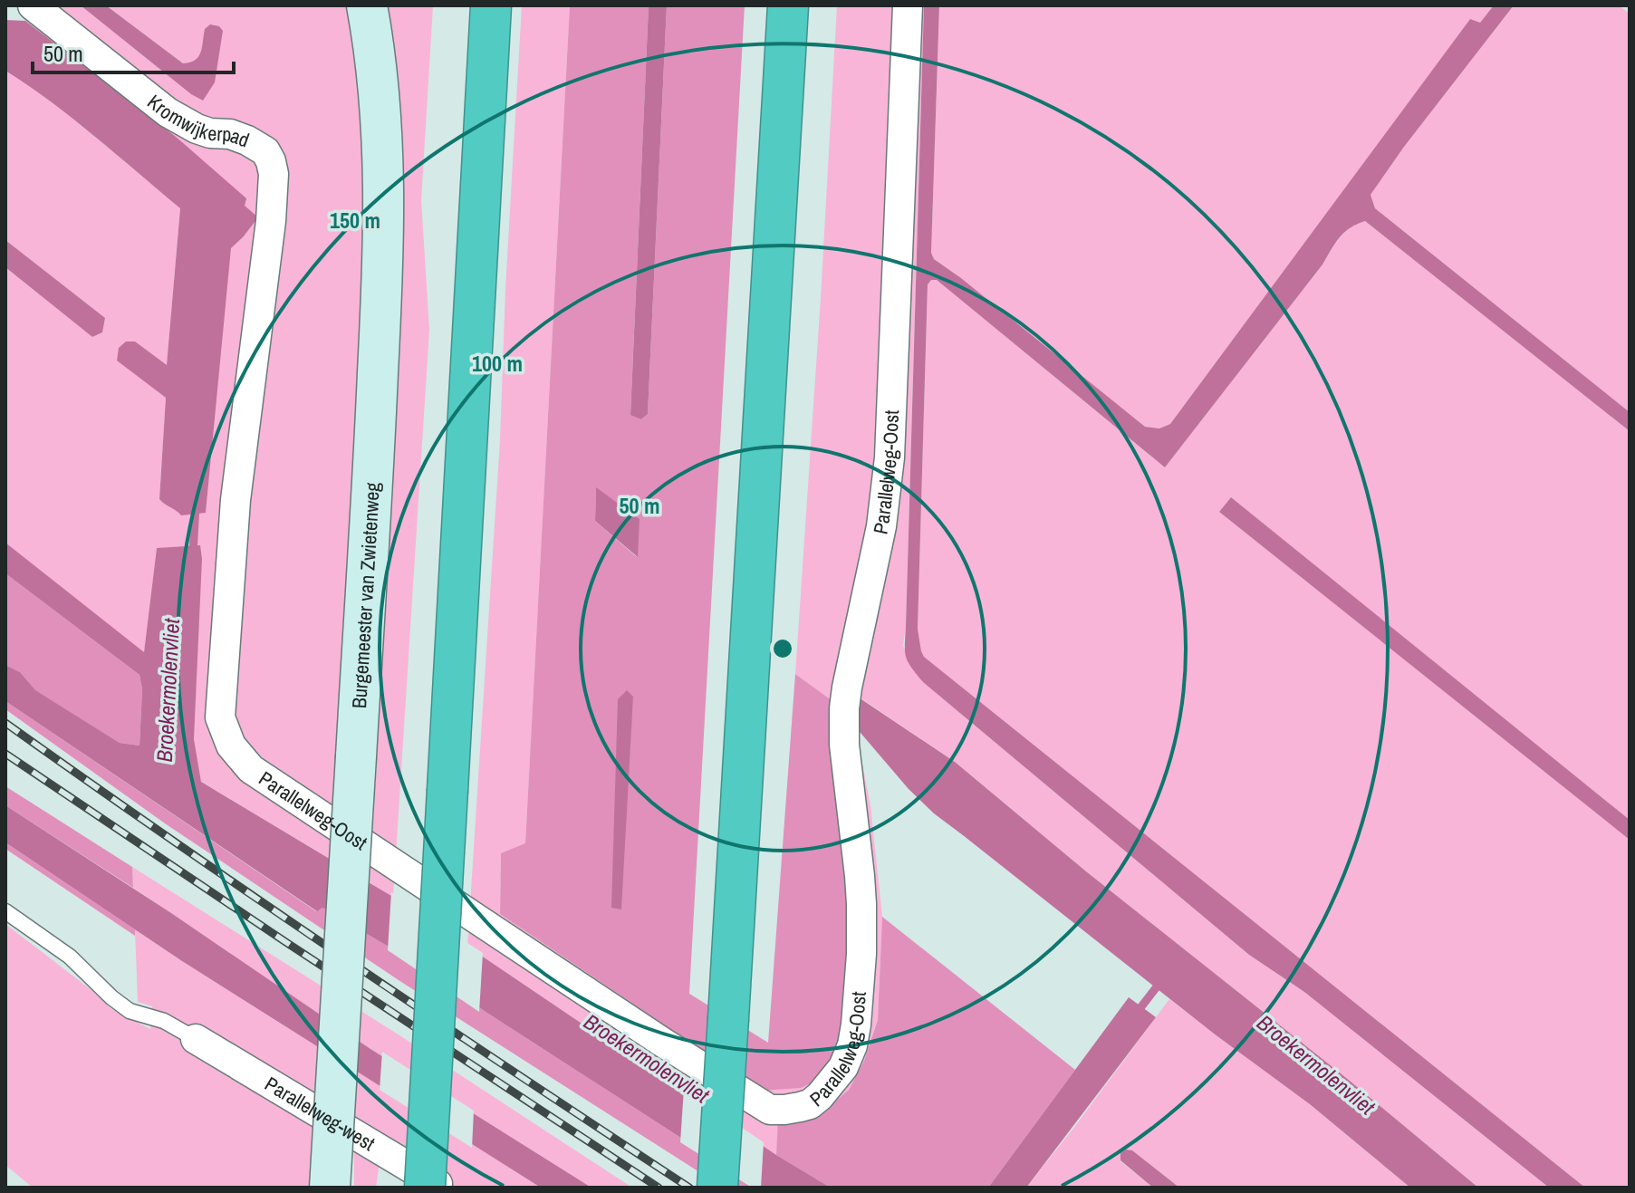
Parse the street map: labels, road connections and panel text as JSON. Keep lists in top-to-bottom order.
{
  "streets": {
    "main road": ["Burgemeester van Zwietenweg"],
    "street": ["Kromwijkerpad", "Parallelweg-Oost", "Parallelweg-west"]
  },
  "crossings": [
    ["Kromwijkerpad", "Parallelweg-Oost"]
  ],
  "water": ["Broekermolenvliet"],
  "scale_bar": "50 m",
  "rings": ["150 m", "100 m", "50 m"]
}
